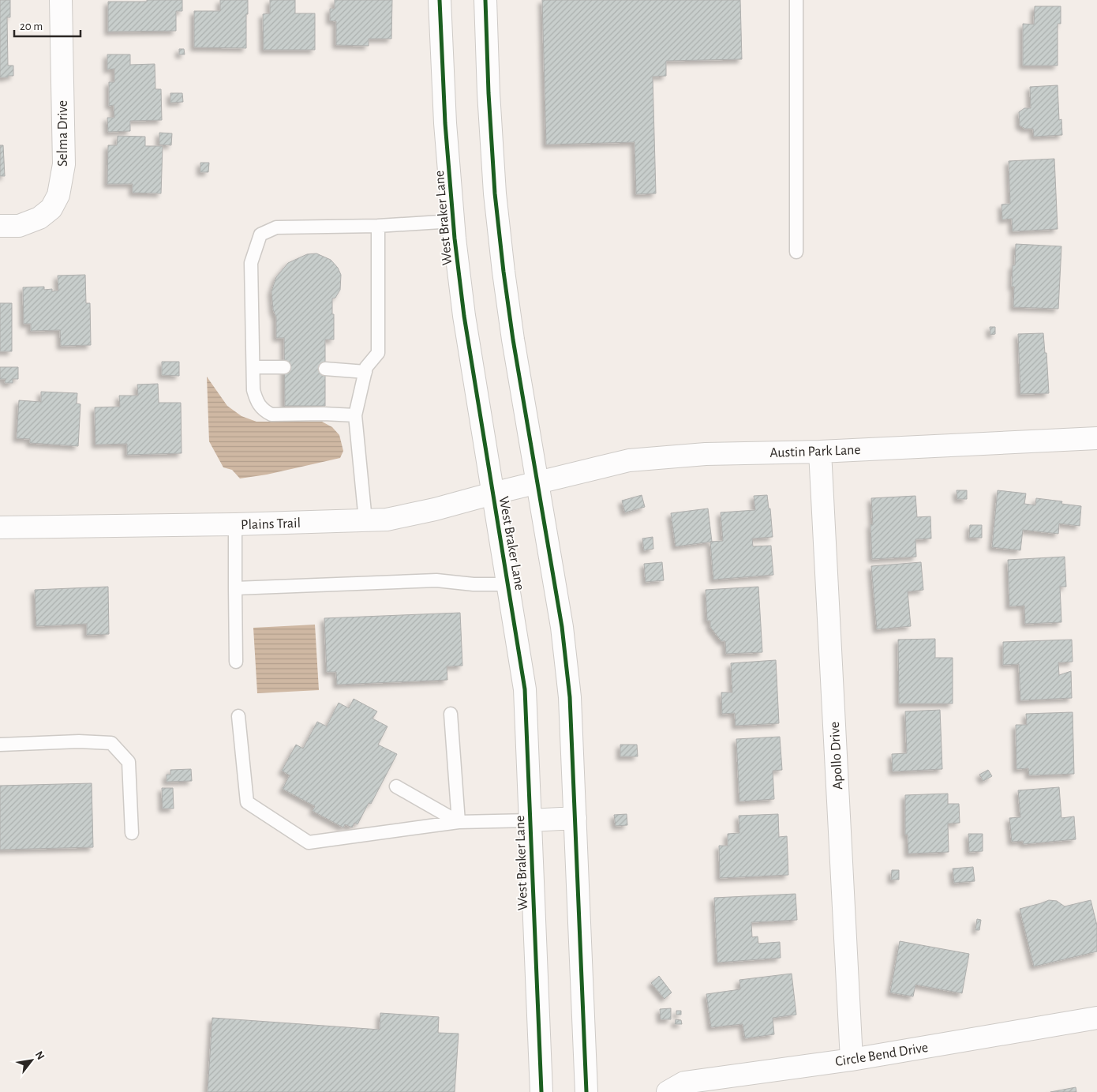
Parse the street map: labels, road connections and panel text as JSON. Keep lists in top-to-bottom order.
{
  "streets": {
    "street": [
      "Selma Drive",
      "West Braker Lane",
      "Austin Park Lane",
      "Plains Trail",
      "Apollo Drive",
      "Circle Bend Drive"
    ]
  },
  "crossings": [
    ["West Braker Lane", "Plains Trail"],
    ["Austin Park Lane", "Plains Trail"],
    ["Austin Park Lane", "Apollo Drive"],
    ["Apollo Drive", "Circle Bend Drive"]
  ],
  "scale_bar": "20 m",
  "north": "top right"
}
